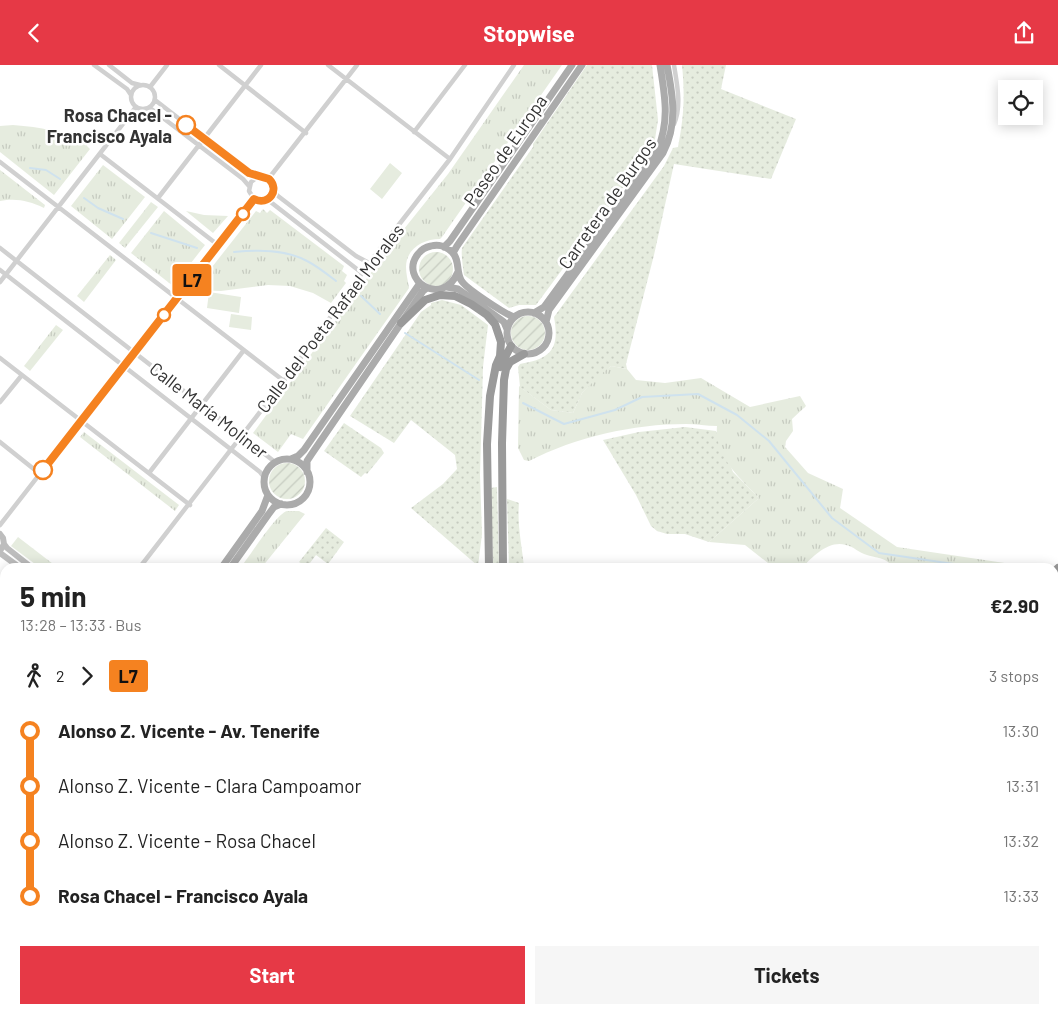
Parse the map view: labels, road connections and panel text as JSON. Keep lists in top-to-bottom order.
{
  "streets": {
    "main road": ["Paseo de Europa", "Carretera de Burgos"],
    "street": ["Calle del Poeta Rafael Morales", "Calle María Moliner"]
  },
  "crossings": [
    ["Calle del Poeta Rafael Morales", "Calle María Moliner"]
  ],
  "places": ["Rosa Chacel - Francisco Ayala"],
  "lines": ["bus line L7"],
  "page": {
    "header": "Stopwise",
    "on_map": "L7",
    "heading": ["5 min", "13:28 – 13:33 · Bus", "€2.90"],
    "legs": ["2", "L7", "3 stops"],
    "list": [
      {
        "name": "Alonso Z. Vicente - Av. Tenerife",
        "value": "13:30"
      },
      {
        "name": "Alonso Z. Vicente - Clara Campoamor",
        "value": "13:31"
      },
      {
        "name": "Alonso Z. Vicente - Rosa Chacel",
        "value": "13:32"
      },
      {
        "name": "Rosa Chacel - Francisco Ayala",
        "value": "13:33"
      }
    ],
    "buttons": ["Start", "Tickets"]
  }
}
